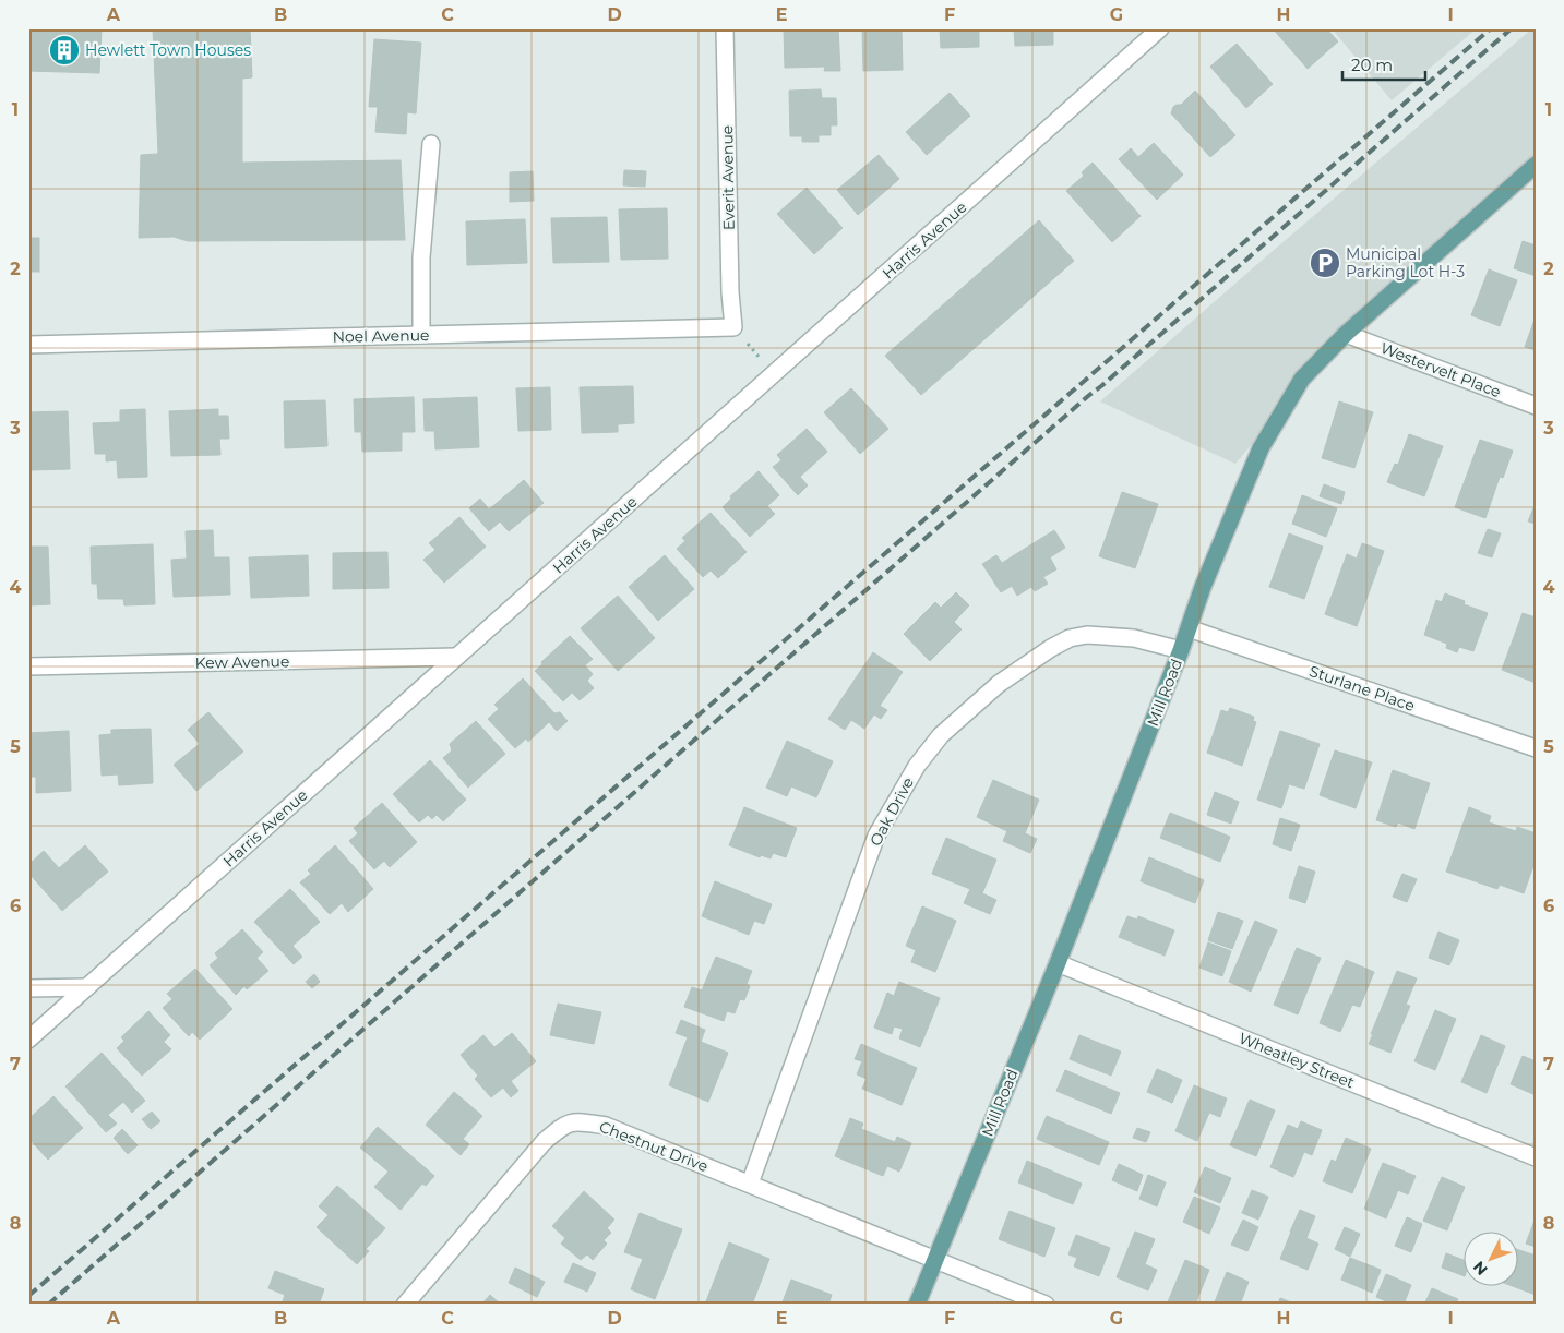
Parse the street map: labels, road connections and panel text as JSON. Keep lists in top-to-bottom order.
{
  "streets": {
    "main road": ["Mill Road"],
    "street": [
      "Everit Avenue",
      "Harris Avenue",
      "Noel Avenue",
      "Westervelt Place",
      "Kew Avenue",
      "Sturlane Place",
      "Oak Drive",
      "Wheatley Street",
      "Chestnut Drive"
    ]
  },
  "crossings": [
    ["Everit Avenue", "Noel Avenue"],
    ["Harris Avenue", "Kew Avenue"],
    ["Westervelt Place", "Mill Road"],
    ["Sturlane Place", "Mill Road"],
    ["Mill Road", "Oak Drive"],
    ["Mill Road", "Wheatley Street"],
    ["Mill Road", "Chestnut Drive"],
    ["Oak Drive", "Chestnut Drive"]
  ],
  "places": {
    "building": ["Hewlett Town Houses"],
    "parking": ["Municipal Parking Lot H-3"]
  },
  "scale_bar": "20 m",
  "north": "bottom left",
  "grid": {
    "columns": [
      "A",
      "B",
      "C",
      "D",
      "E",
      "F",
      "G",
      "H",
      "I"
    ],
    "rows": [
      "1",
      "2",
      "3",
      "4",
      "5",
      "6",
      "7",
      "8"
    ]
  }
}
